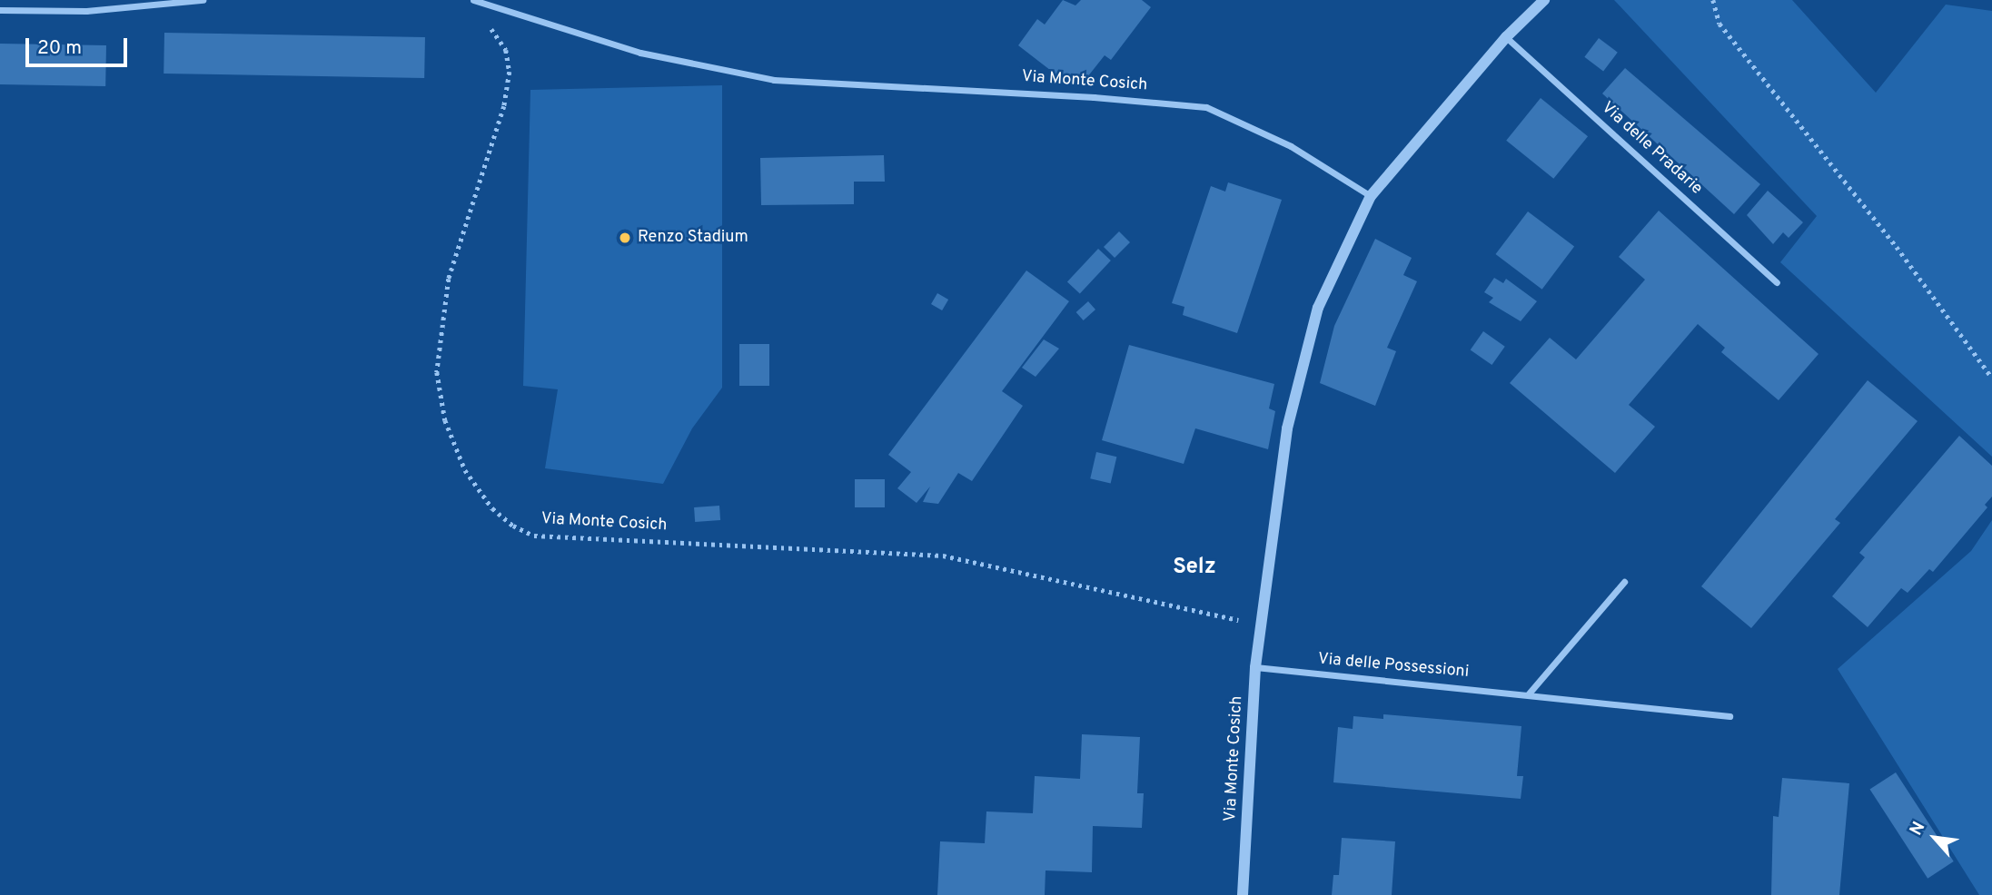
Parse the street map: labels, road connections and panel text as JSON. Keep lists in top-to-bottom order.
{
  "streets": {
    "street": ["Via Monte Cosich", "Via delle Pradarie", "Via delle Possessioni"]
  },
  "crossings": [
    ["Via Monte Cosich", "Via delle Pradarie"],
    ["Via Monte Cosich", "Via delle Possessioni"]
  ],
  "districts": ["Selz"],
  "places": ["Renzo Stadium"],
  "scale_bar": "20 m",
  "north": "top left"
}
